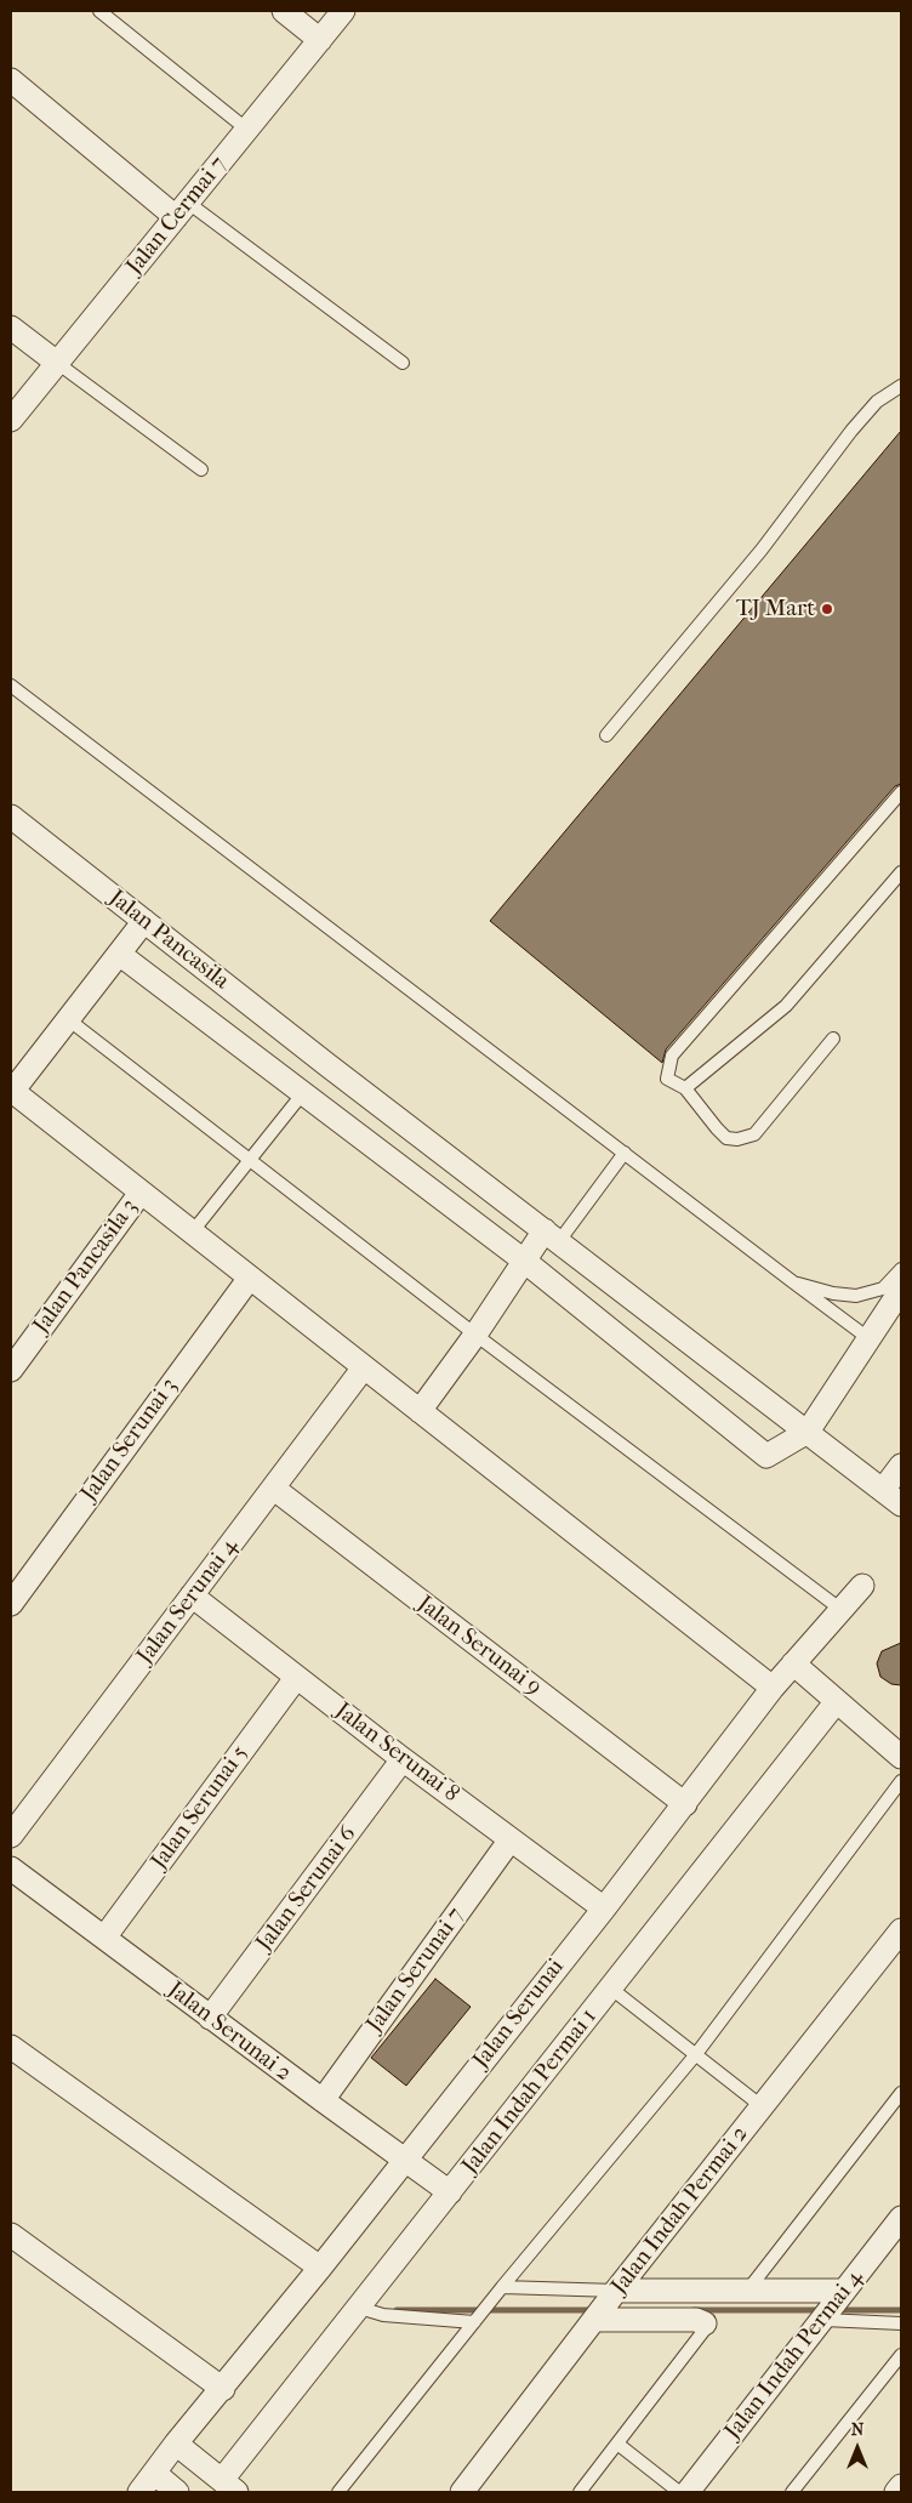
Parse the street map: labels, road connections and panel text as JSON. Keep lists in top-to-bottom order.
{
  "streets": {
    "street": [
      "Jalan Cermai 7",
      "Jalan Pancasila",
      "Jalan Pancasila 3",
      "Jalan Serunai 3",
      "Jalan Serunai 4",
      "Jalan Serunai 9",
      "Jalan Serunai 8",
      "Jalan Serunai 5",
      "Jalan Serunai 6",
      "Jalan Serunai 7",
      "Jalan Serunai",
      "Jalan Serunai 2",
      "Jalan Indah Permai 1",
      "Jalan Indah Permai 2",
      "Jalan Indah Permai 4"
    ]
  },
  "crossings": [
    ["Jalan Serunai 4", "Jalan Serunai 9"],
    ["Jalan Serunai 4", "Jalan Serunai 8"],
    ["Jalan Serunai 9", "Jalan Serunai"],
    ["Jalan Serunai 8", "Jalan Serunai 5"],
    ["Jalan Serunai 8", "Jalan Serunai 6"],
    ["Jalan Serunai 8", "Jalan Serunai 7"],
    ["Jalan Serunai 8", "Jalan Serunai"],
    ["Jalan Serunai 5", "Jalan Serunai 2"],
    ["Jalan Serunai 6", "Jalan Serunai 2"],
    ["Jalan Serunai 7", "Jalan Serunai 2"],
    ["Jalan Serunai", "Jalan Serunai 2"],
    ["Jalan Serunai 2", "Jalan Indah Permai 1"]
  ],
  "places": ["TJ Mart"],
  "north": "top"
}
